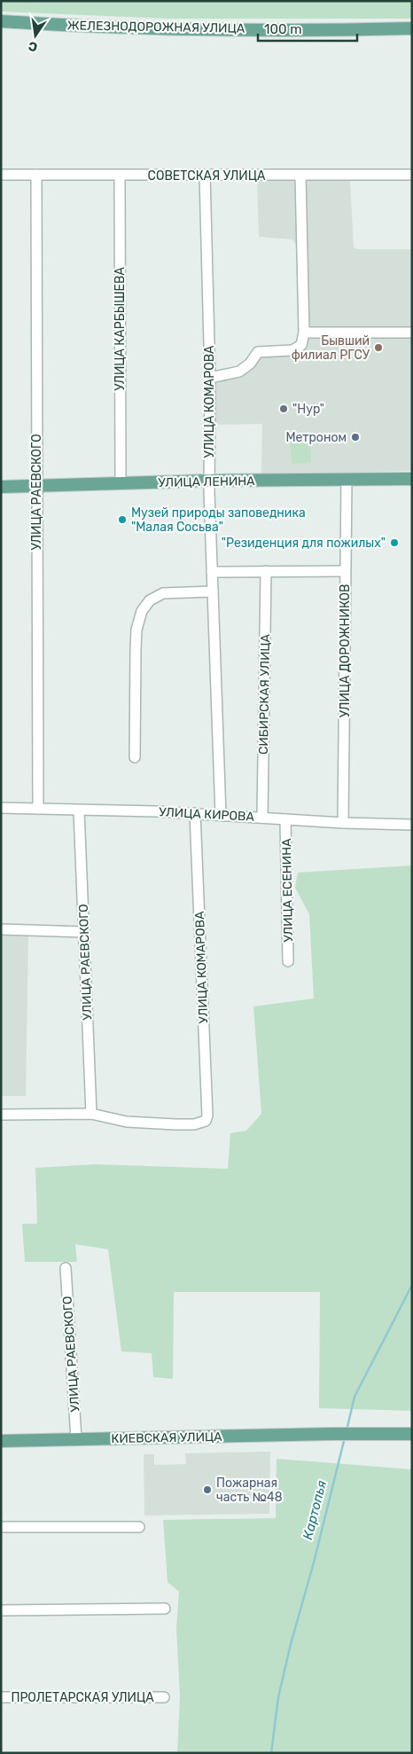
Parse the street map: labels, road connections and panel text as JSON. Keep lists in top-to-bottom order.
{
  "streets": {
    "main road": ["ЖЕЛЕЗНОДОРОЖНАЯ УЛИЦА", "УЛИЦА ЛЕНИНА", "КИЕВСКАЯ УЛИЦА"],
    "street": [
      "СОВЕТСКАЯ УЛИЦА",
      "УЛИЦА КАРБЫШЕВА",
      "УЛИЦА КОМАРОВА",
      "УЛИЦА РАЕВСКОГО",
      "УЛИЦА ДОРОЖНИКОВ",
      "СИБИРСКАЯ УЛИЦА",
      "УЛИЦА КИРОВА",
      "УЛИЦА ЕСЕНИНА",
      "ПРОЛЕТАРСКАЯ УЛИЦА"
    ]
  },
  "crossings": [
    ["СОВЕТСКАЯ УЛИЦА", "УЛИЦА КАРБЫШЕВА"],
    ["СОВЕТСКАЯ УЛИЦА", "УЛИЦА КОМАРОВА"],
    ["СОВЕТСКАЯ УЛИЦА", "УЛИЦА РАЕВСКОГО"],
    ["УЛИЦА КАРБЫШЕВА", "УЛИЦА ЛЕНИНА"],
    ["УЛИЦА КОМАРОВА", "УЛИЦА ЛЕНИНА"],
    ["УЛИЦА КОМАРОВА", "УЛИЦА РАЕВСКОГО"],
    ["УЛИЦА КОМАРОВА", "УЛИЦА КИРОВА"],
    ["УЛИЦА ЛЕНИНА", "УЛИЦА РАЕВСКОГО"],
    ["УЛИЦА ЛЕНИНА", "УЛИЦА ДОРОЖНИКОВ"],
    ["УЛИЦА РАЕВСКОГО", "УЛИЦА КИРОВА"],
    ["УЛИЦА РАЕВСКОГО", "КИЕВСКАЯ УЛИЦА"],
    ["УЛИЦА ДОРОЖНИКОВ", "УЛИЦА КИРОВА"],
    ["СИБИРСКАЯ УЛИЦА", "УЛИЦА КИРОВА"],
    ["УЛИЦА КИРОВА", "УЛИЦА ЕСЕНИНА"]
  ],
  "water": ["Картопья"],
  "places": [
    "Бывший филиал РГСУ",
    "\"Нур\"",
    "Метроном",
    "Музей природы заповедника \"Малая Сосьва\"",
    "\"Резиденция для пожилых\"",
    "Пожарная часть №48"
  ],
  "scale_bar": "100 m",
  "north": "bottom"
}
